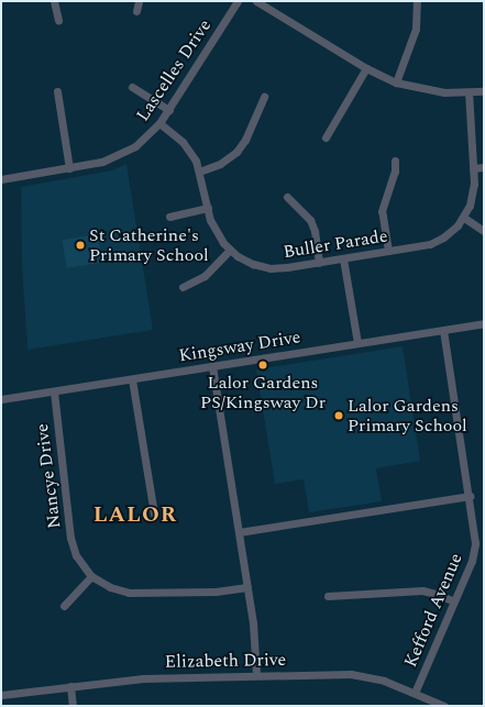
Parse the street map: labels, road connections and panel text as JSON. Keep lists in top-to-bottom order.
{
  "streets": {
    "street": [
      "Lascelles Drive",
      "Buller Parade",
      "Kingsway Drive",
      "Nancye Drive",
      "Kefford Avenue",
      "Elizabeth Drive"
    ]
  },
  "crossings": [
    ["Lascelles Drive", "Buller Parade"],
    ["Kingsway Drive", "Nancye Drive"],
    ["Kingsway Drive", "Kefford Avenue"],
    ["Kefford Avenue", "Elizabeth Drive"]
  ],
  "districts": ["LALOR"],
  "places": ["St Catherine's Primary School", "Lalor Gardens PS/Kingsway Dr", "Lalor Gardens Primary School"]
}
